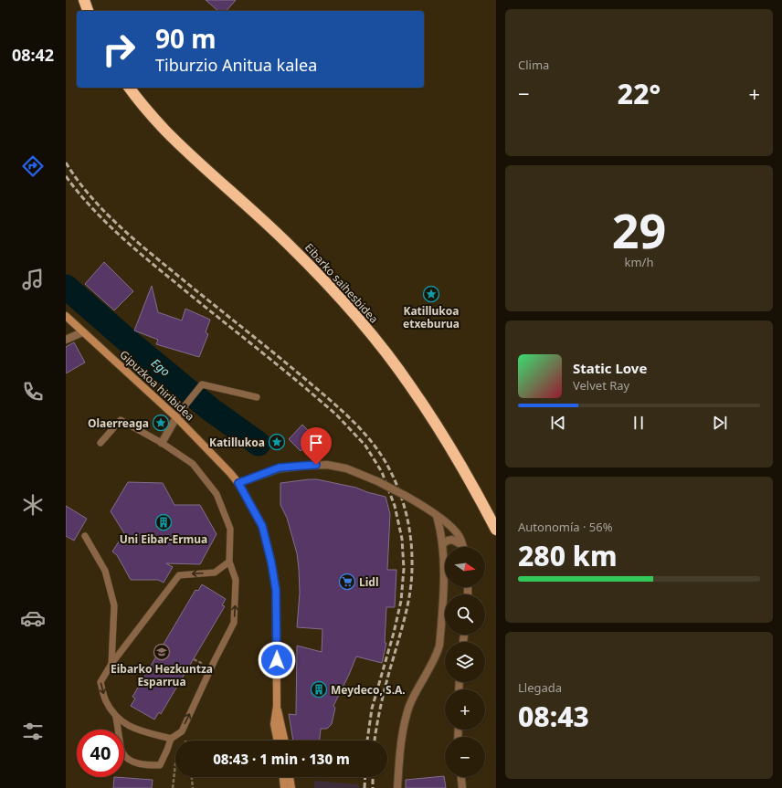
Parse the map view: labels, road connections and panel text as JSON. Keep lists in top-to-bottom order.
{
  "streets": {
    "highway": ["Eibarko saihesbidea"],
    "street": ["Gipuzkoa hiribidea"]
  },
  "water": ["Ego"],
  "places": {
    "place": ["Katillukoa etxeburua", "Olaerreaga", "Katillukoa"],
    "building": ["Uni Eibar-Ermua", "Meydeco, S.A."],
    "supermarket": ["Lidl"],
    "school or university": ["Eibarko Hezkuntza Esparrua"]
  },
  "north": "right",
  "page": {
    "tabs": "08:42",
    "tile": [
      "Clima",
      ["29", "km/h"],
      ["Autonomía · 56%", "280 km"],
      ["Llegada", "08:43"]
    ],
    "turn": ["90 m", "Tiburzio Anitua kalea"],
    "heat": ["−", "22°", "+"],
    "song": ["Static Love", "Velvet Ray"],
    "map_buttons": ["+", "−"],
    "limit": "40",
    "trip": "08:43 · 1 min · 130 m"
  }
}
